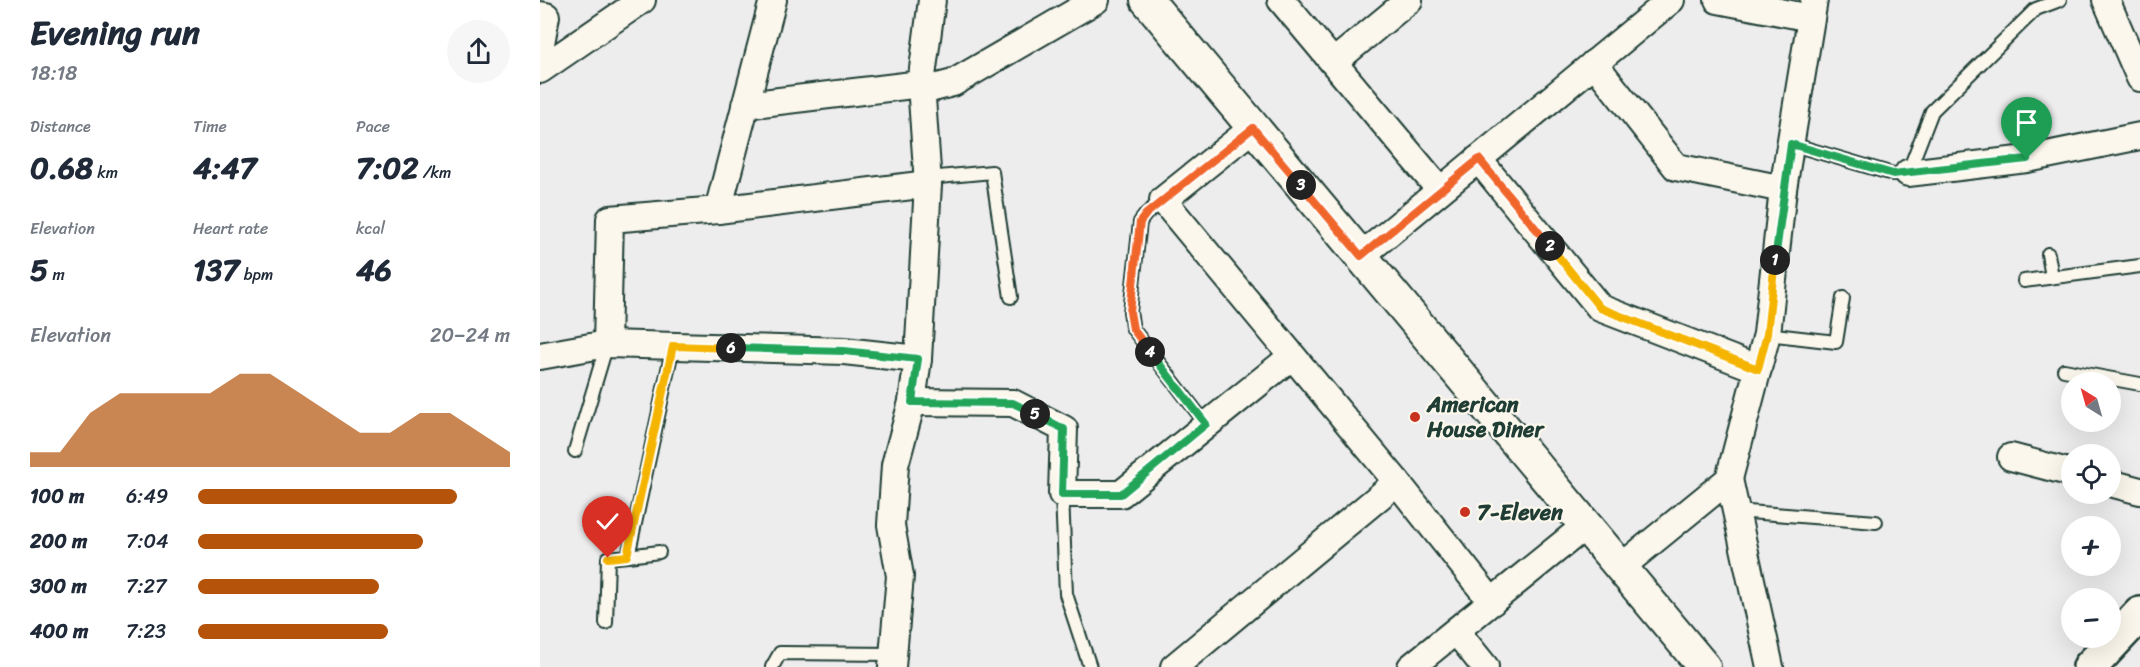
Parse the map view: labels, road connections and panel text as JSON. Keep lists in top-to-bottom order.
{
  "places": ["American House Diner", "7-Eleven"],
  "north": "top left",
  "page": {
    "heading": ["Evening run", "18:18"],
    "stats": [
      ["Distance", "0.68 km"],
      ["Time", "4:47"],
      ["Pace", "7:02 /km"],
      ["Elevation", "5 m"],
      ["Heart rate", "137 bpm"],
      ["kcal", "46"]
    ],
    "pins": [
      "3",
      "2",
      "1",
      "6",
      "4",
      "5"
    ],
    "chart": ["Elevation", "20–24 m"],
    "map_buttons": ["+", "−"],
    "list": [
      {
        "name": "100 m",
        "note": "6:49"
      },
      {
        "name": "200 m",
        "note": "7:04"
      },
      {
        "name": "300 m",
        "note": "7:27"
      },
      {
        "name": "400 m",
        "note": "7:23"
      }
    ]
  }
}
